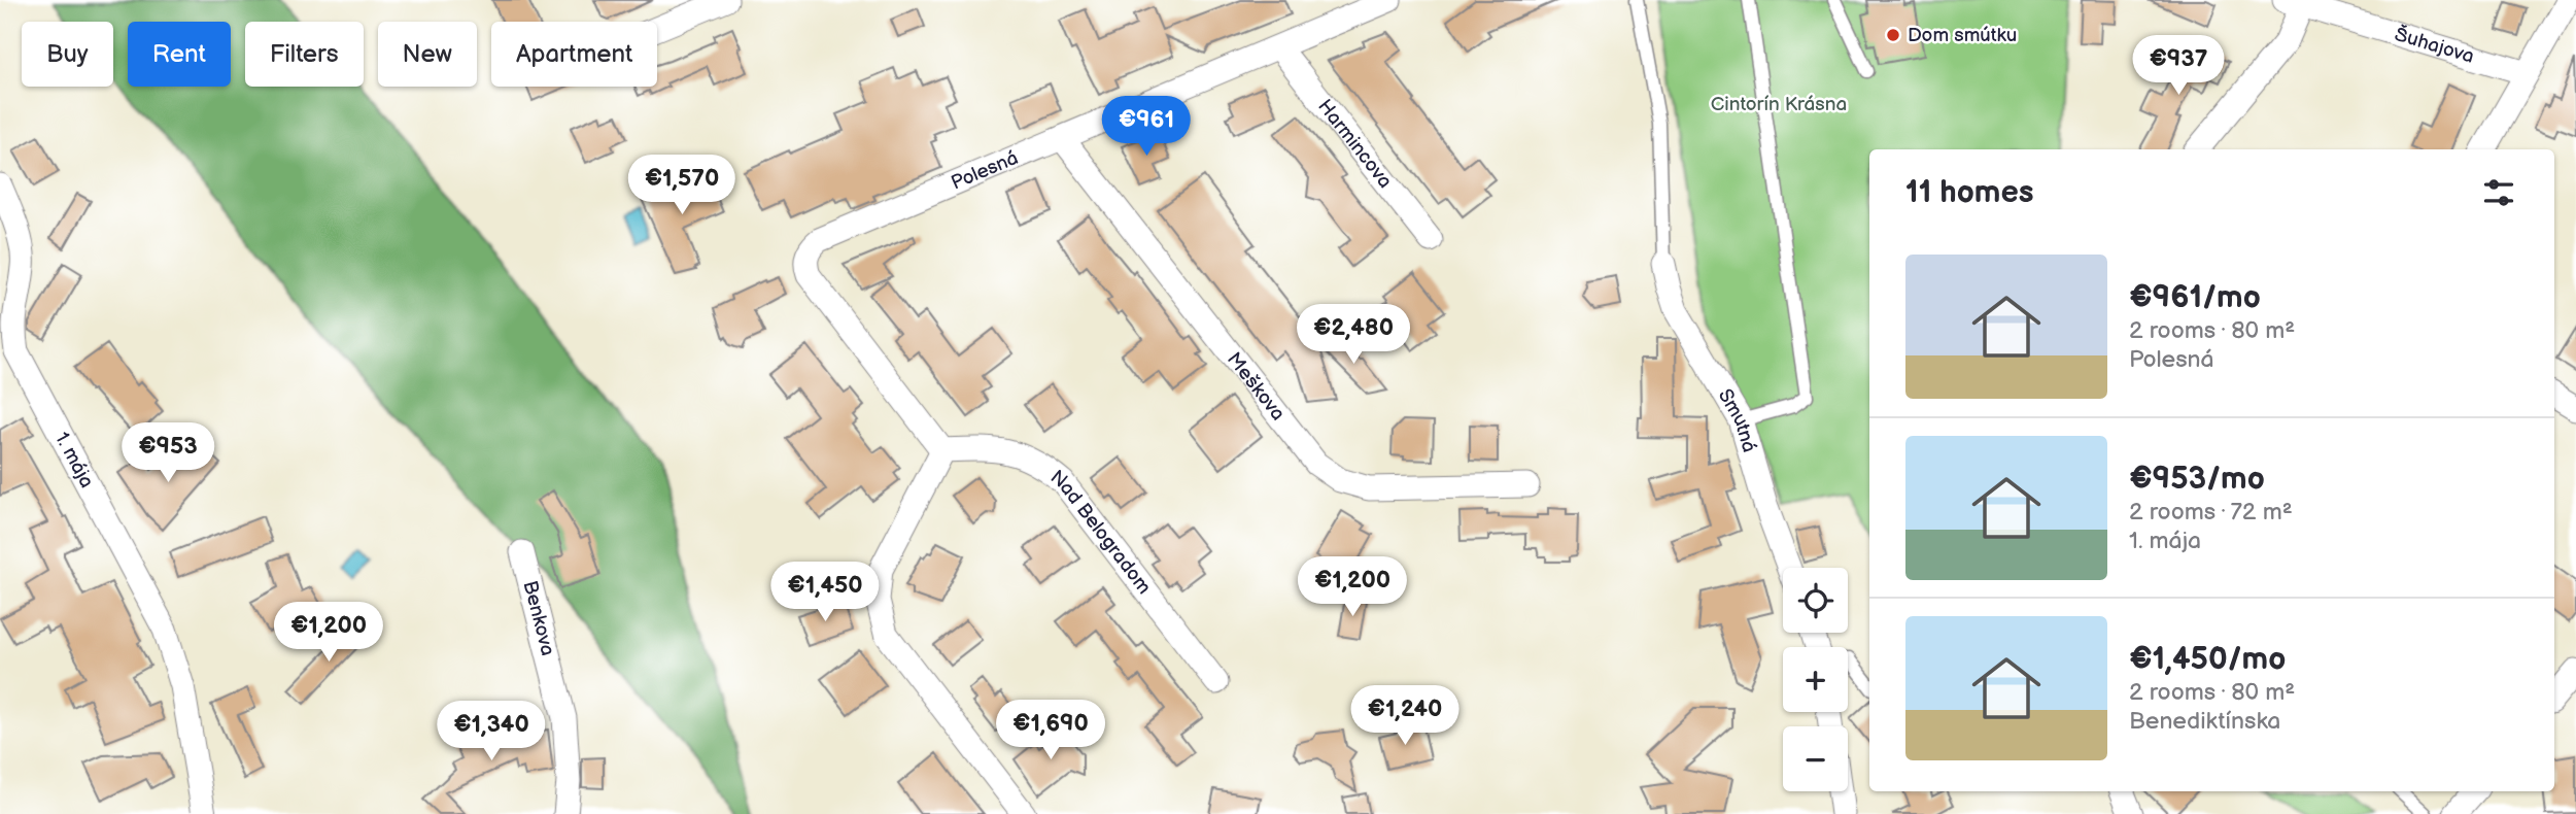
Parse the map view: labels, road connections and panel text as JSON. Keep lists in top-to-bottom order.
{
  "streets": {
    "street": [
      "Šuhajova",
      "Harmincova",
      "Polesná",
      "Meškova",
      "Smutná",
      "1. mája",
      "Nad Belogradom",
      "Benkova"
    ]
  },
  "crossings": [
    ["Harmincova", "Polesná"],
    ["Polesná", "Meškova"],
    ["Polesná", "Nad Belogradom"]
  ],
  "parks": ["Cintorín Krásna"],
  "places": ["Dom smútku"],
  "page": {
    "chip": [
      "Buy",
      "Rent",
      "Filters",
      "New",
      "Apartment"
    ],
    "price": [
      "€937",
      "€961",
      "€1,570",
      "€2,480",
      "€953",
      "€1,200",
      "€1,450",
      "€1,200",
      "€1,240",
      "€1,690",
      "€1,340"
    ],
    "heading": "11 homes",
    "list": [
      {
        "name": "€961/mo",
        "note": "2 rooms · 80 m² · Polesná"
      },
      {
        "name": "€953/mo",
        "note": "2 rooms · 72 m² · 1. mája"
      },
      {
        "name": "€1,450/mo",
        "note": "2 rooms · 80 m² · Benediktínska"
      }
    ],
    "map_buttons": ["+", "−"]
  }
}
